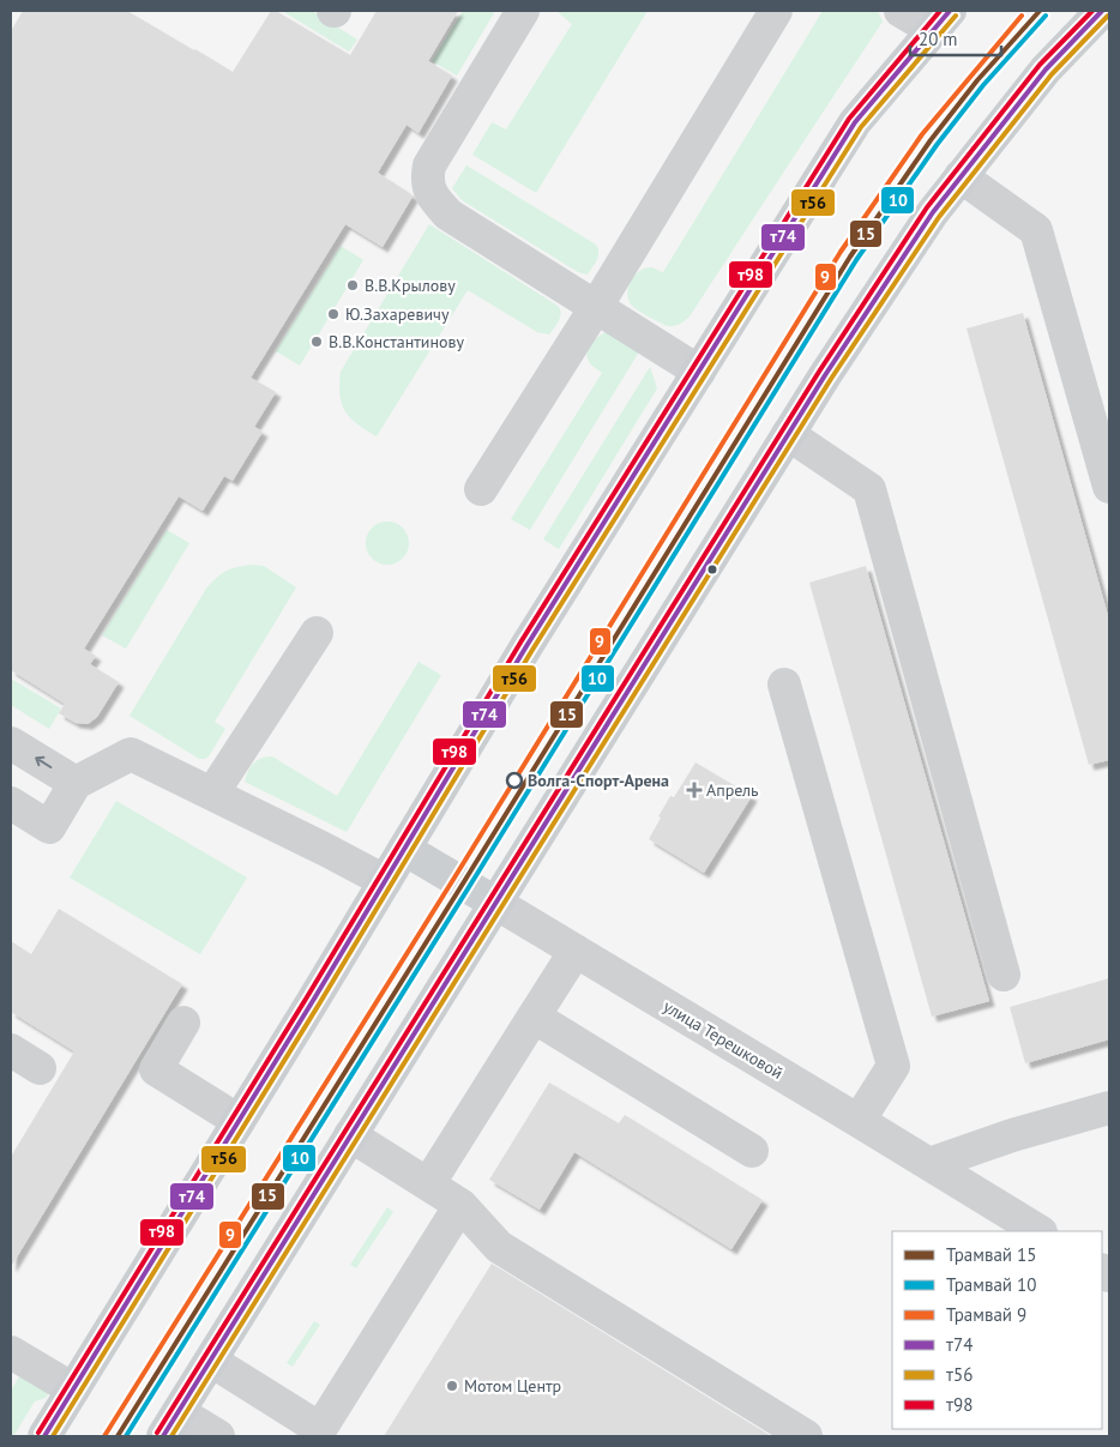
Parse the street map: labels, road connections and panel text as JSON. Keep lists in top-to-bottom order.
{
  "streets": {
    "main road": ["улица Терешковой"]
  },
  "places": {
    "other": [
      "В.В.Крылову",
      "Ю.Захаревичу",
      "В.В.Константинову",
      "Волга-Спорт-Арена",
      "Мотом Центр"
    ],
    "health": ["Апрель"]
  },
  "lines": [
    "tram line 15",
    "transit line т74",
    "transit line т98",
    "tram line 10",
    "tram line 9",
    "transit line т56"
  ],
  "legend": [
    "Трамвай 15",
    "Трамвай 10",
    "Трамвай 9",
    "т74",
    "т56",
    "т98"
  ],
  "scale_bar": "20 m"
}
